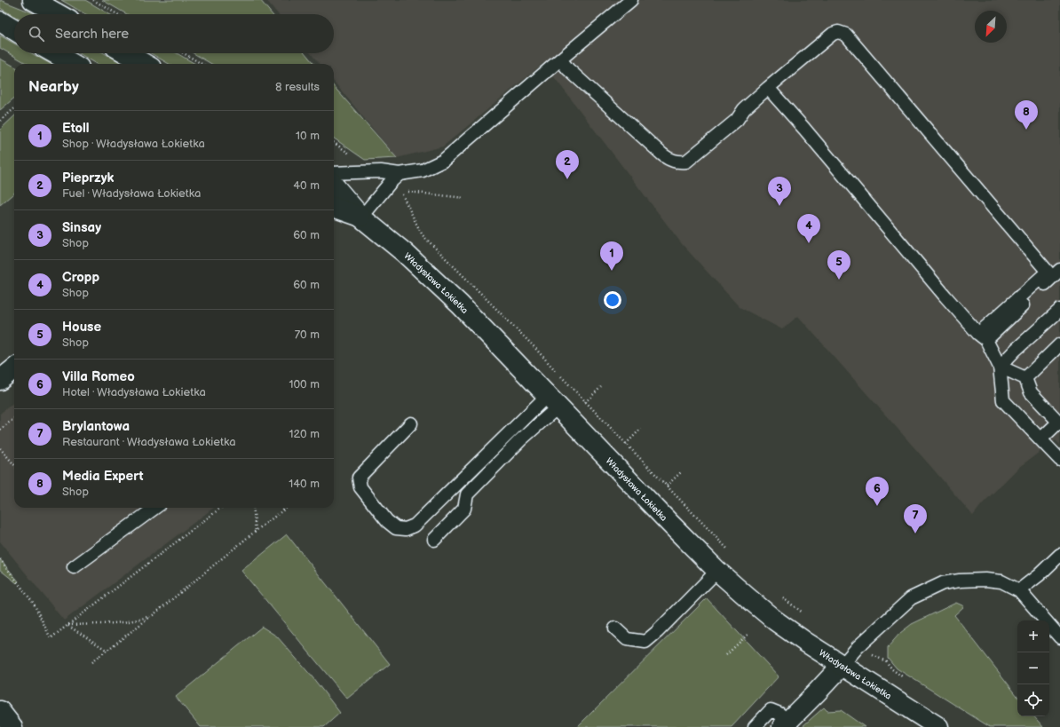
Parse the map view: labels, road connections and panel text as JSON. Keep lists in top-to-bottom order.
{
  "streets": {
    "main road": ["Władysława Łokietka"]
  },
  "north": "bottom left",
  "page": {
    "search": "Search here",
    "heading": ["Nearby", "8 results"],
    "pins": [
      "8",
      "2",
      "3",
      "4",
      "1",
      "5",
      "6",
      "7"
    ],
    "list": [
      {
        "mark": "1",
        "name": "Etoll",
        "note": "Shop · Władysława Łokietka",
        "value": "10 m"
      },
      {
        "mark": "2",
        "name": "Pieprzyk",
        "note": "Fuel · Władysława Łokietka",
        "value": "40 m"
      },
      {
        "mark": "3",
        "name": "Sinsay",
        "note": "Shop",
        "value": "60 m"
      },
      {
        "mark": "4",
        "name": "Cropp",
        "note": "Shop",
        "value": "60 m"
      },
      {
        "mark": "5",
        "name": "House",
        "note": "Shop",
        "value": "70 m"
      },
      {
        "mark": "6",
        "name": "Villa Romeo",
        "note": "Hotel · Władysława Łokietka",
        "value": "100 m"
      },
      {
        "mark": "7",
        "name": "Brylantowa",
        "note": "Restaurant · Władysława Łokietka",
        "value": "120 m"
      },
      {
        "mark": "8",
        "name": "Media Expert",
        "note": "Shop",
        "value": "140 m"
      }
    ],
    "map_buttons": ["+", "−"]
  }
}
